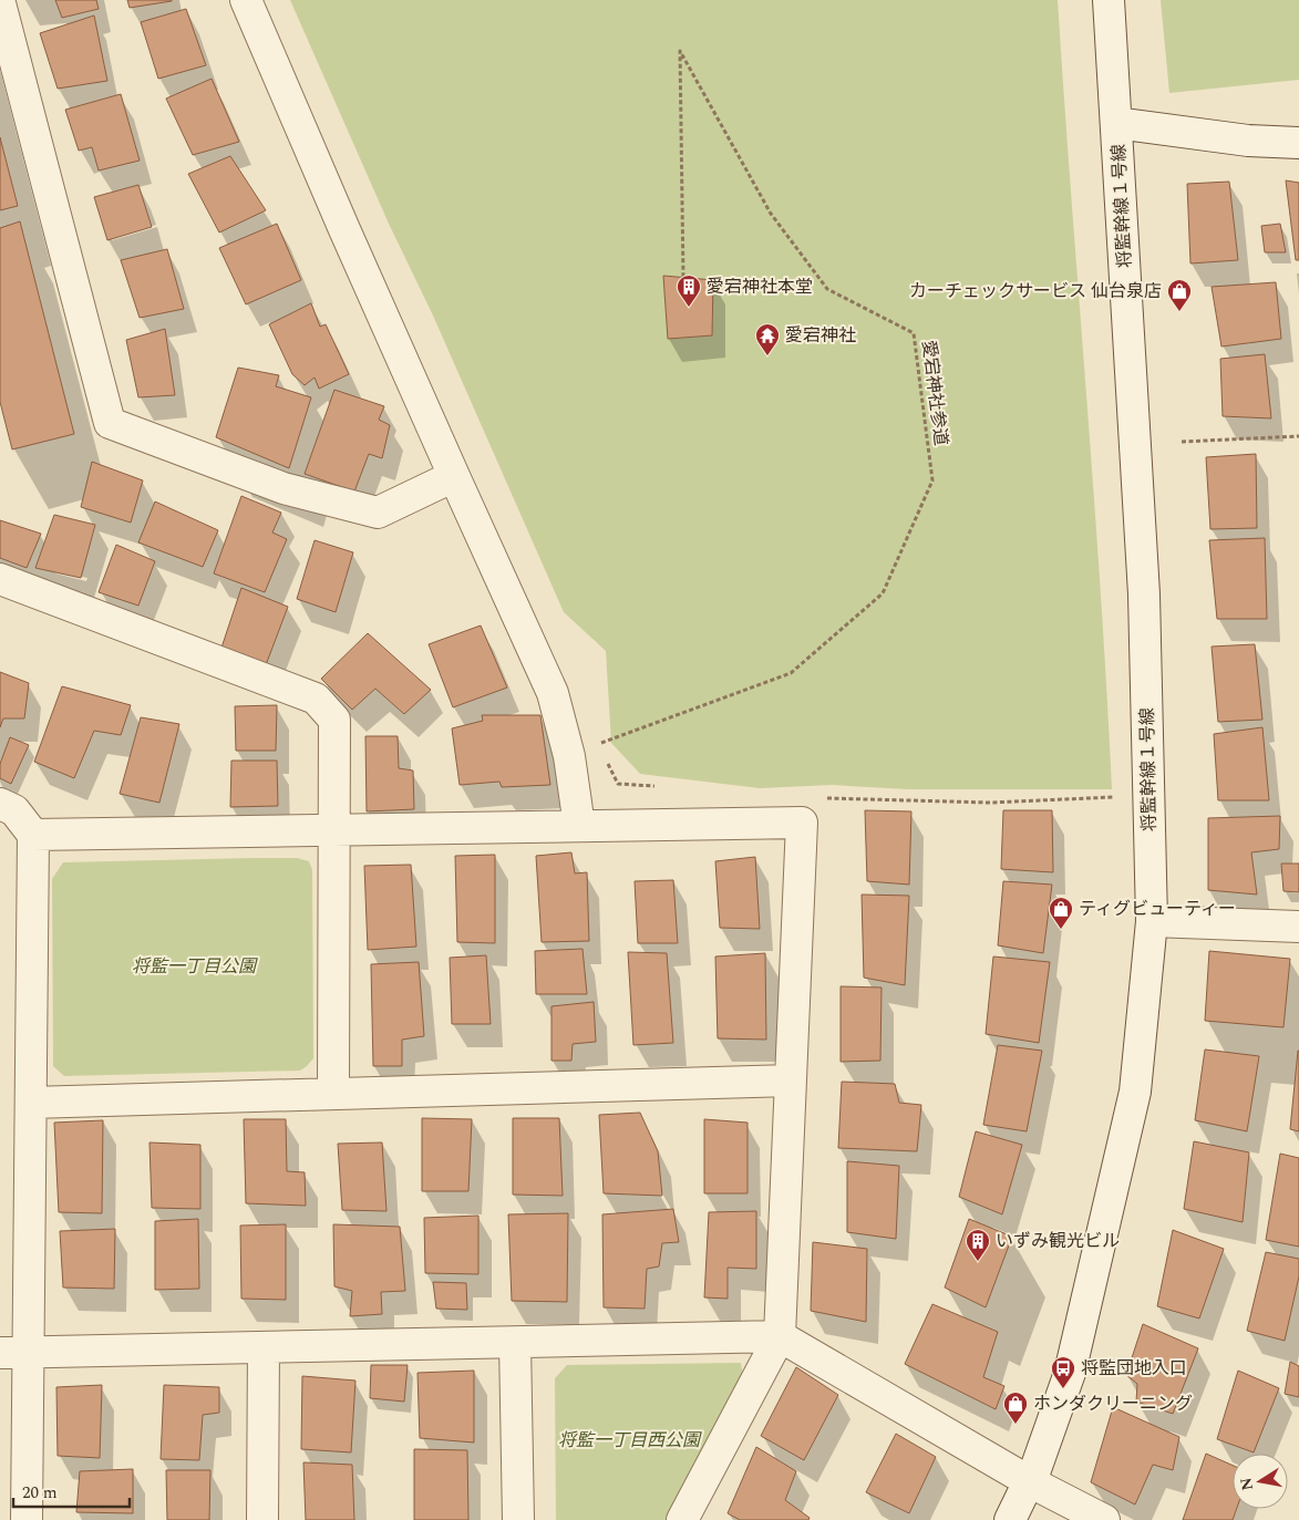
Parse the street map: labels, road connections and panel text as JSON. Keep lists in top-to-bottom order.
{
  "streets": {
    "street": ["将監幹線１号線"],
    "path": ["愛宕神社参道"]
  },
  "parks": ["将監一丁目公園", "将監一丁目西公園"],
  "places": {
    "building": ["愛宕神社本堂", "いずみ観光ビル"],
    "shop": ["カーチェックサービス 仙台泉店", "ティグビューティー", "ホンダクリーニング"],
    "temple": ["愛宕神社"],
    "bus stop": ["将監団地入口"]
  },
  "scale_bar": "20 m",
  "north": "left"
}
